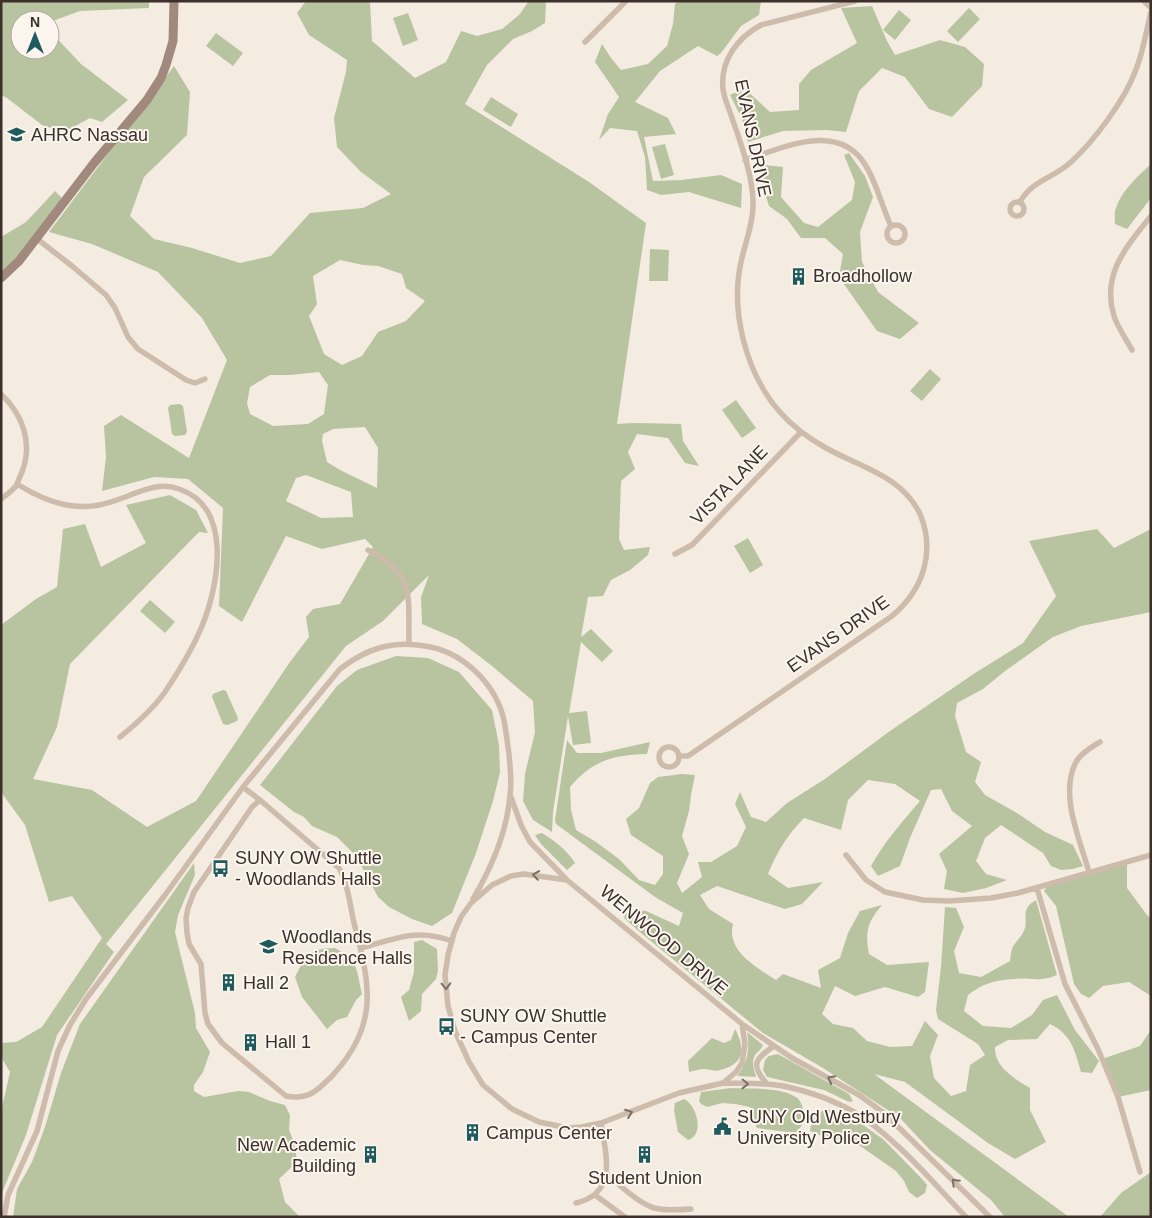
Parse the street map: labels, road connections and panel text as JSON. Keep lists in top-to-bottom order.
{
  "streets": {
    "street": ["EVANS DRIVE", "VISTA LANE", "WENWOOD DRIVE"]
  },
  "crossings": [
    ["EVANS DRIVE", "VISTA LANE"]
  ],
  "places": {
    "school or university": ["AHRC Nassau", "Woodlands Residence Halls"],
    "building": [
      "Broadhollow",
      "Hall 2",
      "Hall 1",
      "Campus Center",
      "New Academic Building",
      "Student Union"
    ],
    "bus stop": ["SUNY OW Shuttle - Woodlands Halls", "SUNY OW Shuttle - Campus Center"],
    "public building": ["SUNY Old Westbury University Police"]
  },
  "north": "top"
}
